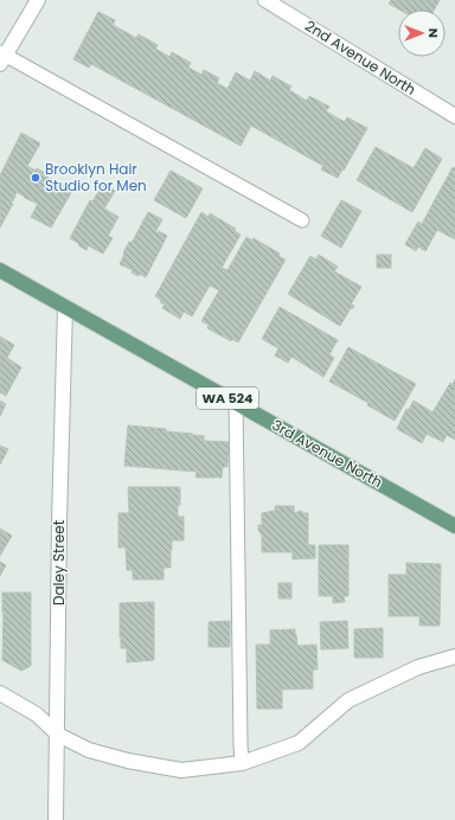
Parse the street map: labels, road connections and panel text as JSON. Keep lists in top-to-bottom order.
{
  "streets": {
    "main road": ["WA 524", "3rd Avenue North"],
    "street": ["2nd Avenue North", "Daley Street"]
  },
  "crossings": [
    ["3rd Avenue North", "Daley Street"]
  ],
  "places": ["Brooklyn Hair Studio for Men"],
  "north": "right"
}
